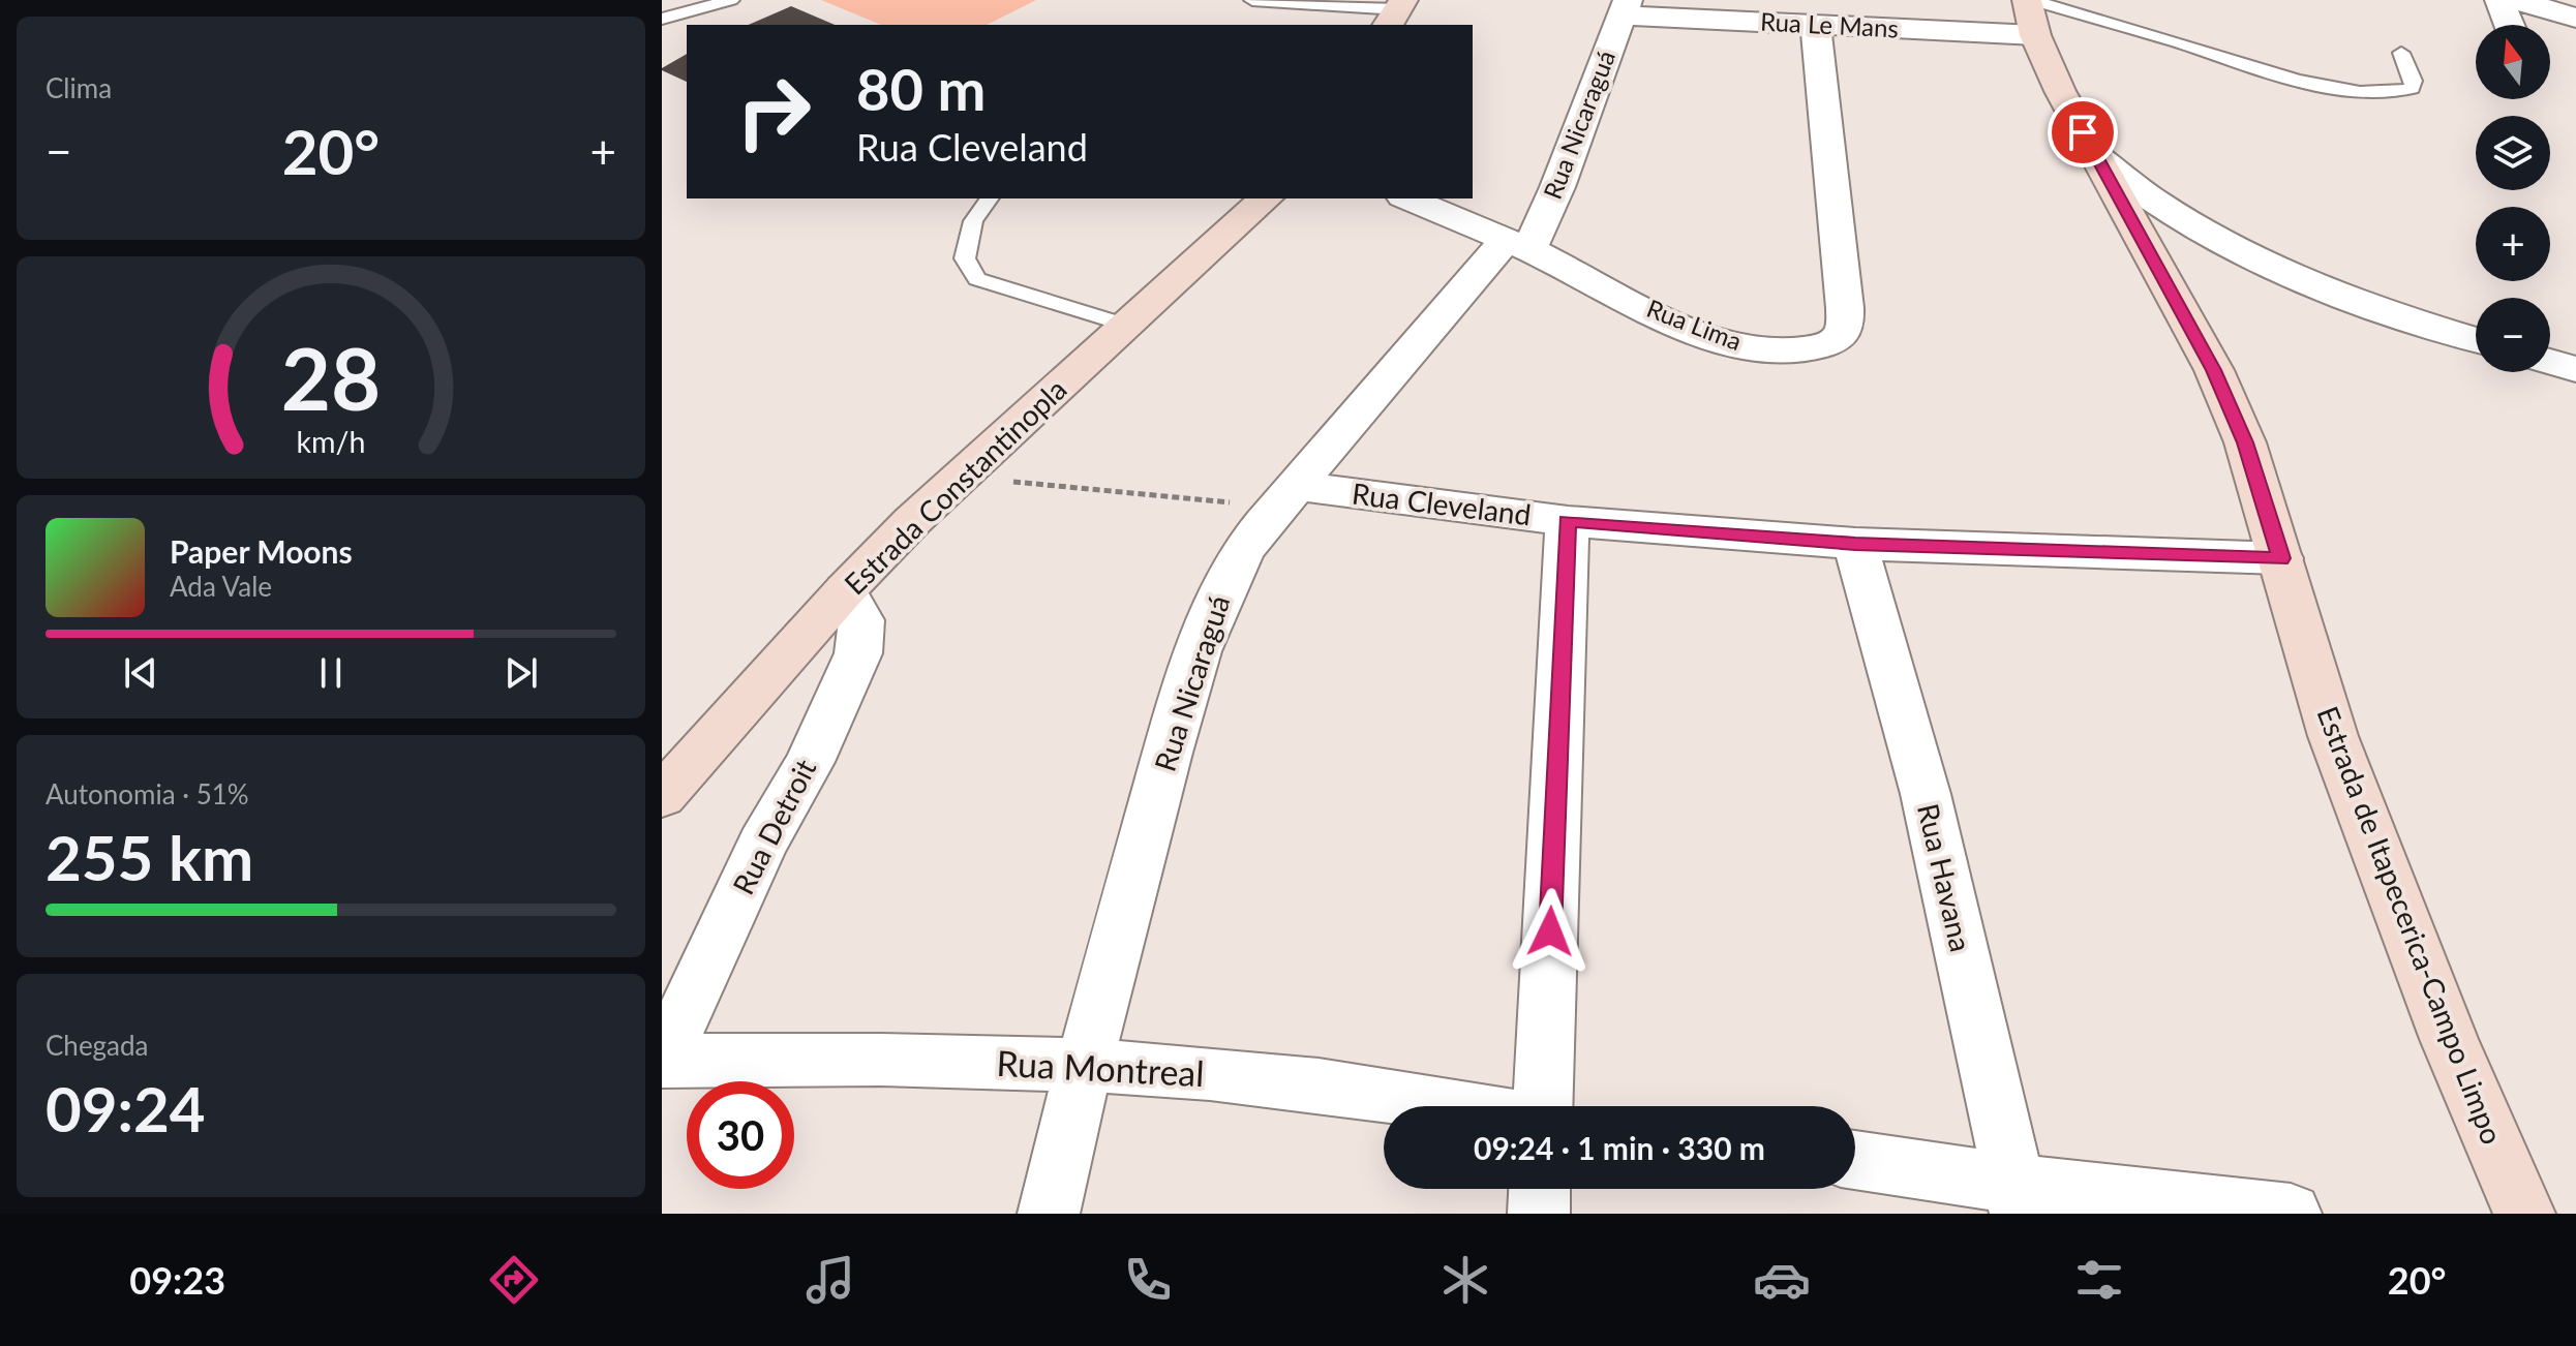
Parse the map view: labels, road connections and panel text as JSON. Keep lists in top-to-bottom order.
{
  "streets": {
    "main road": ["Estrada Constantinopla", "Estrada de Itapecerica-Campo Limpo"],
    "street": [
      "Rua Le Mans",
      "Rua Nicaraguá",
      "Rua Lima",
      "Rua Cleveland",
      "Rua Detroit",
      "Rua Havana",
      "Rua Montreal"
    ]
  },
  "crossings": [
    ["Rua Le Mans", "Rua Nicaraguá"],
    ["Rua Le Mans", "Rua Lima"],
    ["Rua Le Mans", "Estrada de Itapecerica-Campo Limpo"],
    ["Rua Nicaraguá", "Rua Lima"],
    ["Rua Nicaraguá", "Rua Cleveland"],
    ["Rua Nicaraguá", "Rua Montreal"],
    ["Estrada Constantinopla", "Rua Detroit"],
    ["Rua Cleveland", "Rua Havana"],
    ["Rua Cleveland", "Estrada de Itapecerica-Campo Limpo"],
    ["Rua Detroit", "Rua Montreal"]
  ],
  "north": "top",
  "page": {
    "tile": [
      "Clima",
      ["Autonomia · 51%", "255 km"],
      ["Chegada", "09:24"]
    ],
    "map_buttons": ["+", "−"],
    "turn": ["80 m", "Rua Cleveland"],
    "heat": ["−", "20°", "+"],
    "song": ["Paper Moons", "Ada Vale"],
    "limit": "30",
    "trip": "09:24 · 1 min · 330 m",
    "tabs": ["09:23", "20°"],
    "gauge": ["28", "km/h"]
  }
}
